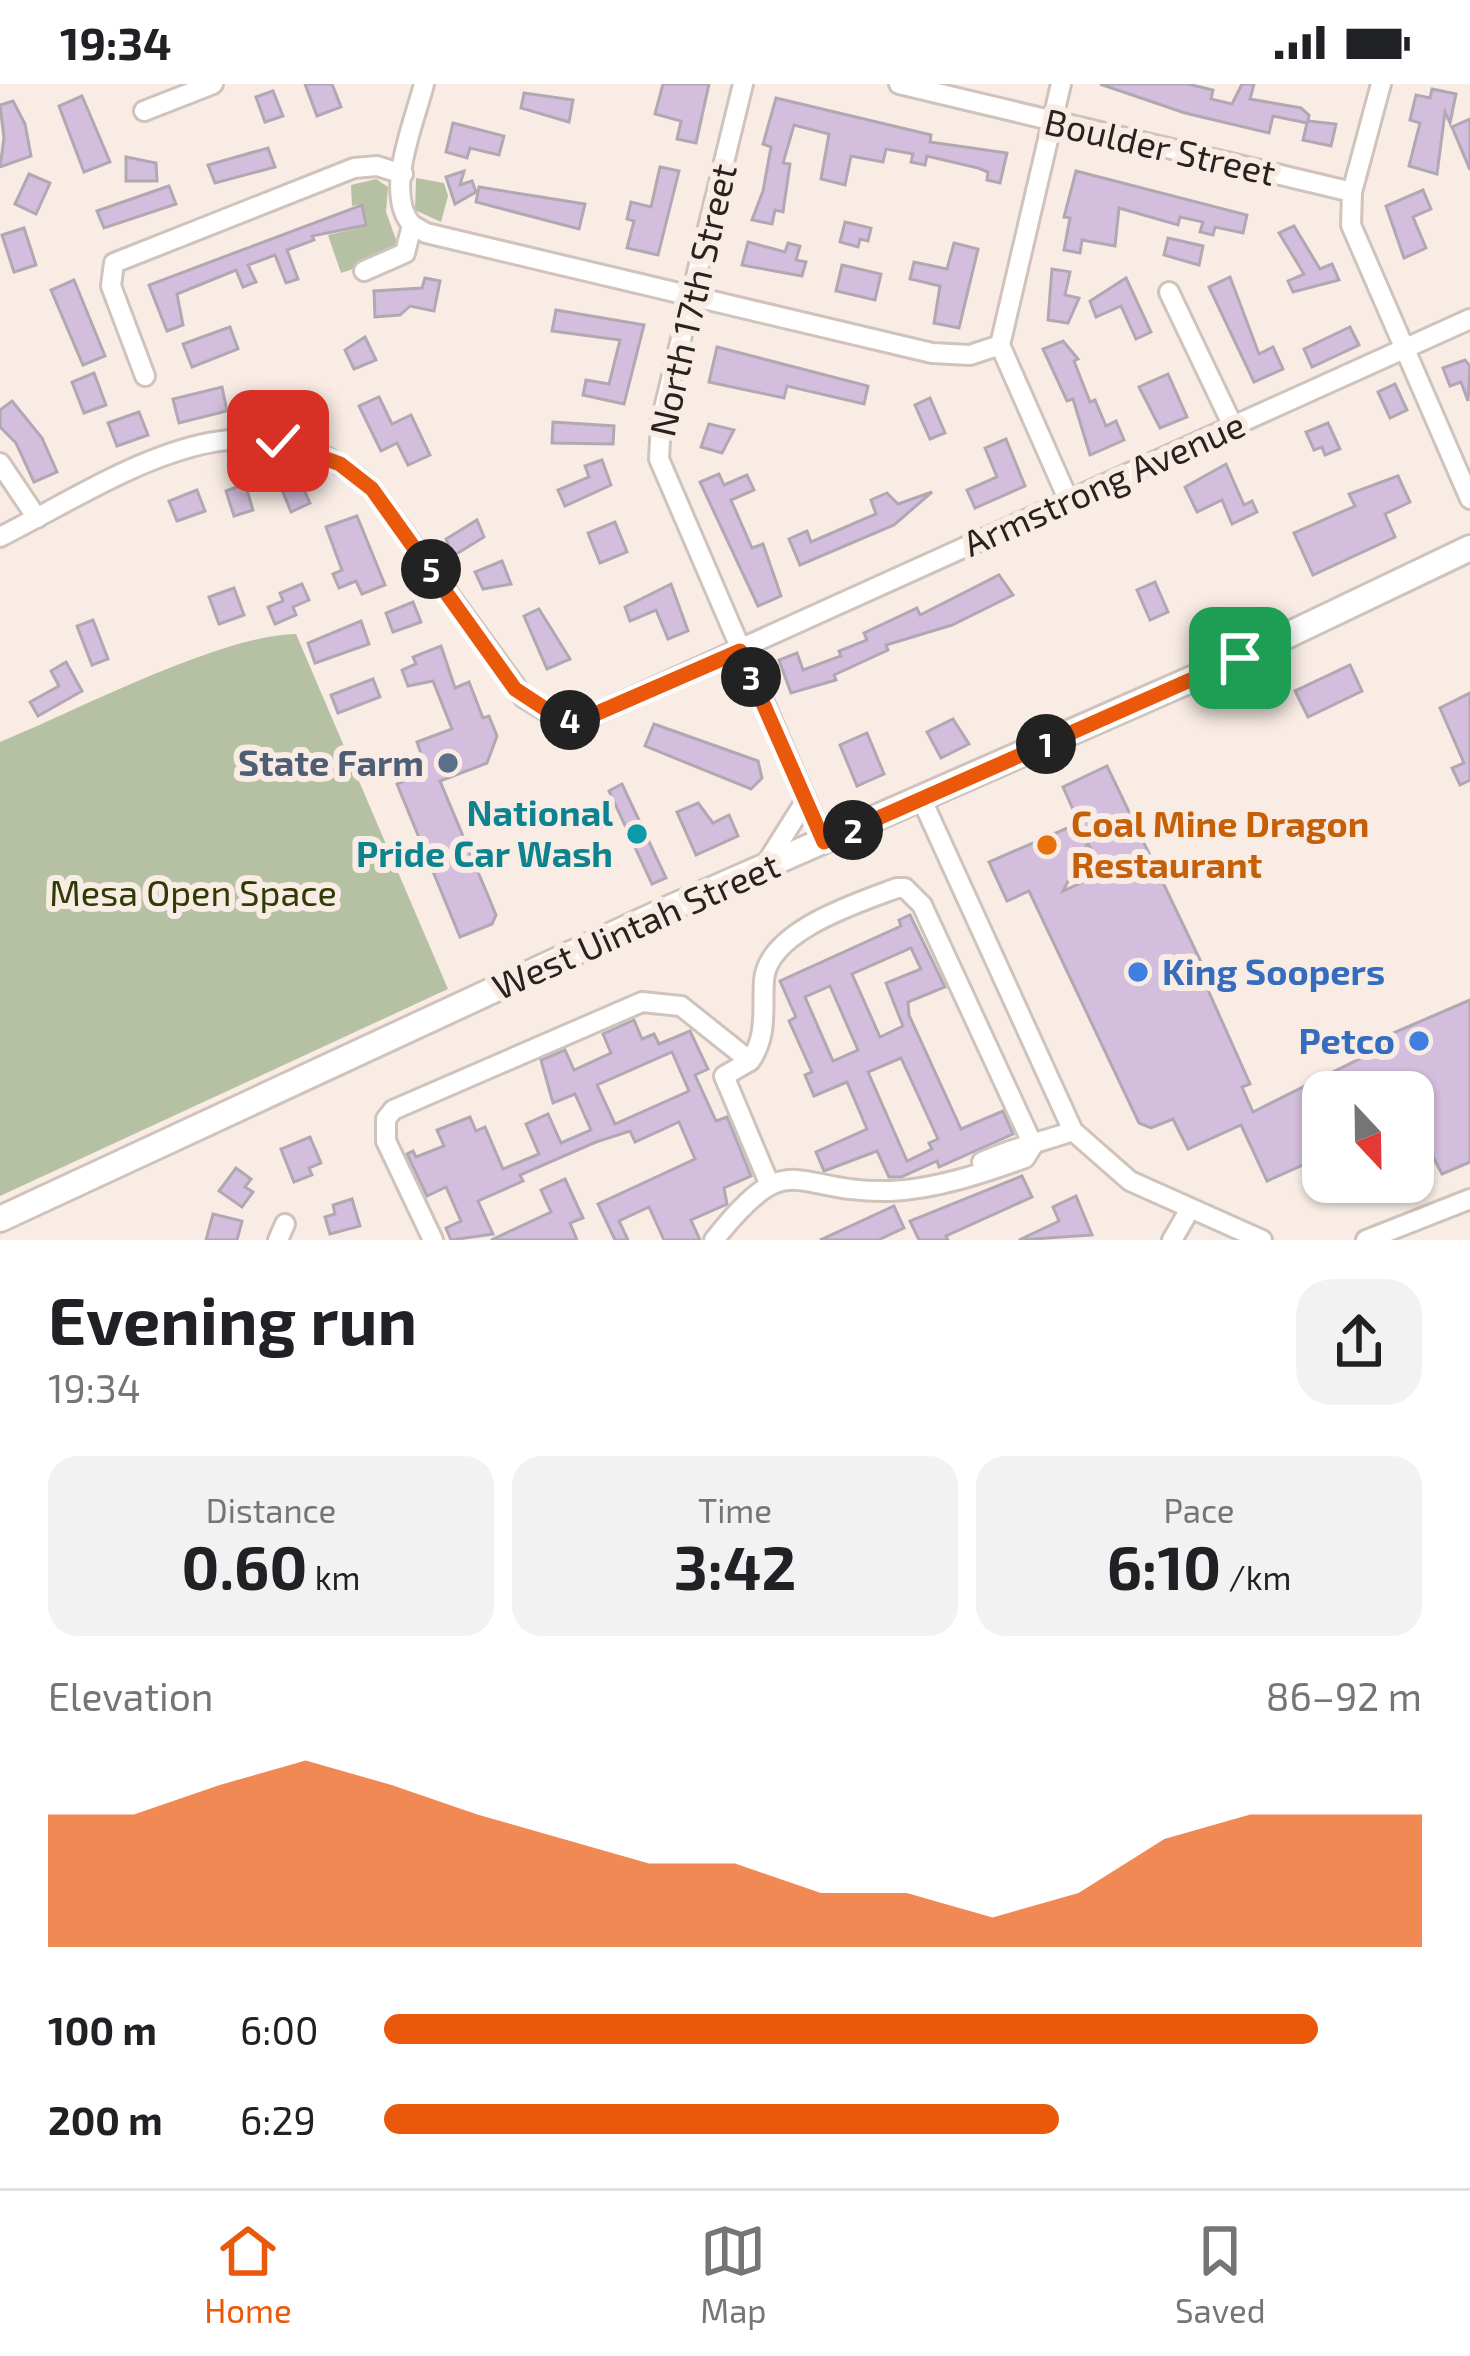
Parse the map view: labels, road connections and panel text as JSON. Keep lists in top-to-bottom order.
{
  "streets": {
    "main road": ["West Uintah Street"],
    "street": ["Boulder Street", "North 17th Street", "Armstrong Avenue"]
  },
  "crossings": [
    ["North 17th Street", "Armstrong Avenue"],
    ["North 17th Street", "West Uintah Street"]
  ],
  "parks": ["Mesa Open Space"],
  "places": [
    "State Farm",
    "National Pride Car Wash",
    "Coal Mine Dragon Restaurant",
    "King Soopers",
    "Petco"
  ],
  "north": "bottom",
  "page": {
    "status": "19:34",
    "pins": [
      "5",
      "3",
      "4",
      "1",
      "2"
    ],
    "heading": ["Evening run", "19:34"],
    "stats": [
      ["Distance", "0.60 km"],
      ["Time", "3:42"],
      ["Pace", "6:10 /km"]
    ],
    "chart": ["Elevation", "86–92 m"],
    "list": [
      {
        "name": "100 m",
        "note": "6:00"
      },
      {
        "name": "200 m",
        "note": "6:29"
      }
    ],
    "tabs": ["Home", "Map", "Saved"]
  }
}
